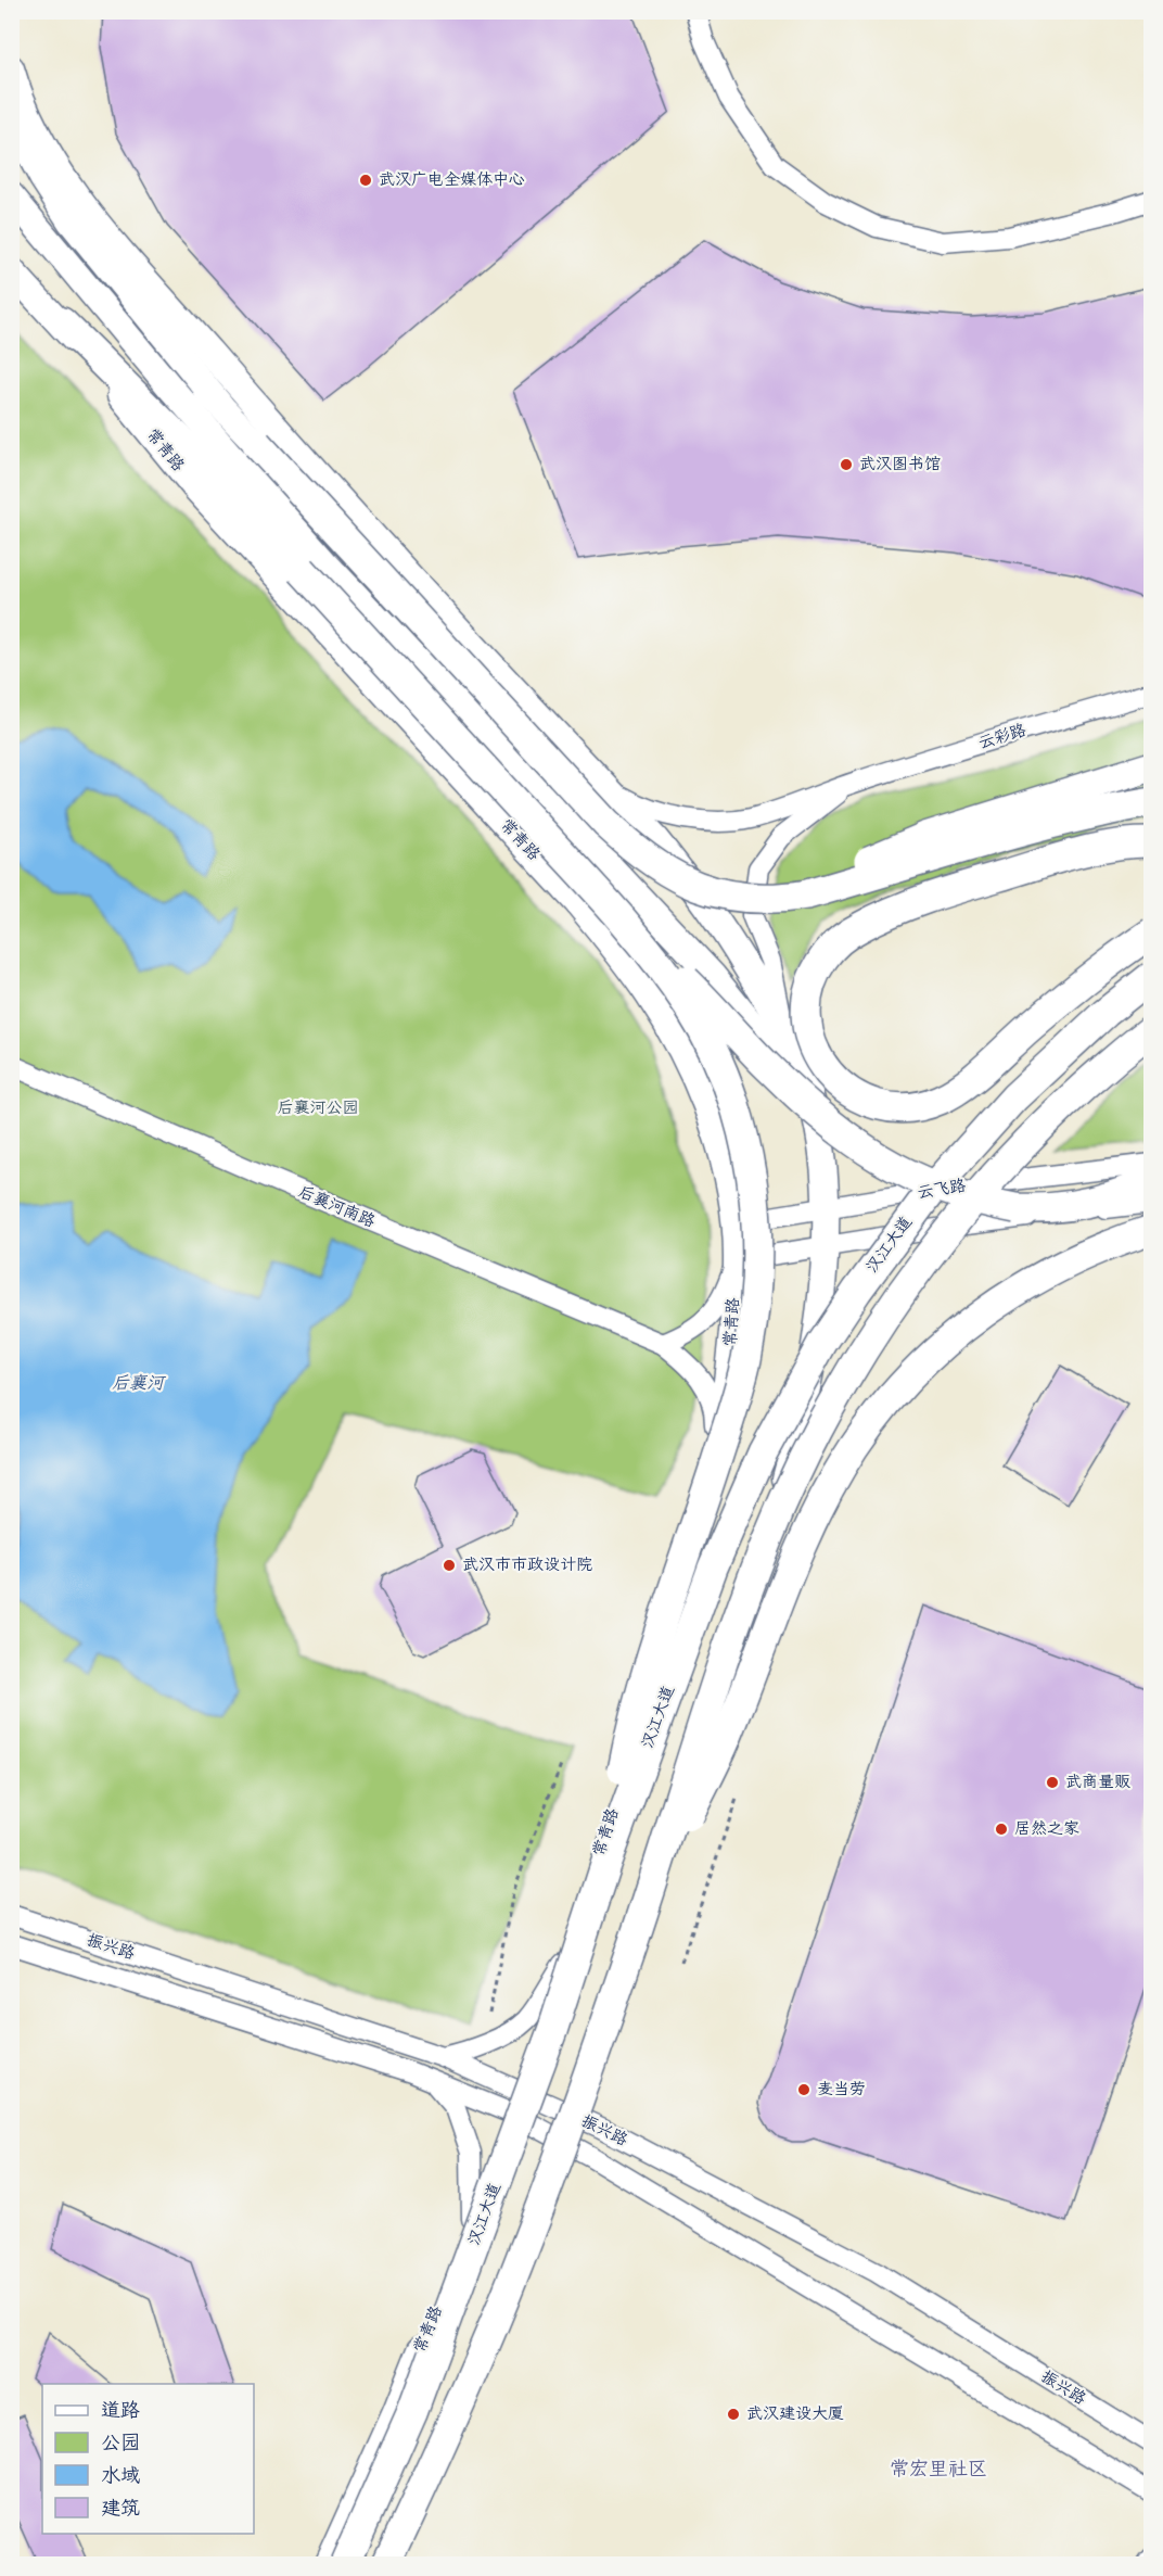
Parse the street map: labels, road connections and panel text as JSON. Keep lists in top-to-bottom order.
{
  "streets": {
    "highway": ["汉江大道"],
    "main road": ["常青路"],
    "street": [
      "云彩路",
      "云飞路",
      "后襄河南路",
      "振兴路"
    ]
  },
  "crossings": [
    ["常青路", "云飞路"],
    ["常青路", "后襄河南路"],
    ["常青路", "振兴路"]
  ],
  "districts": ["常宏里社区"],
  "water": ["后襄河"],
  "parks": ["后襄河公园"],
  "places": [
    "武汉广电全媒体中心",
    "武汉图书馆",
    "武汉市市政设计院",
    "武商量贩",
    "居然之家",
    "麦当劳",
    "武汉建设大厦"
  ],
  "legend": [
    "道路",
    "公园",
    "水域",
    "建筑"
  ]
}
